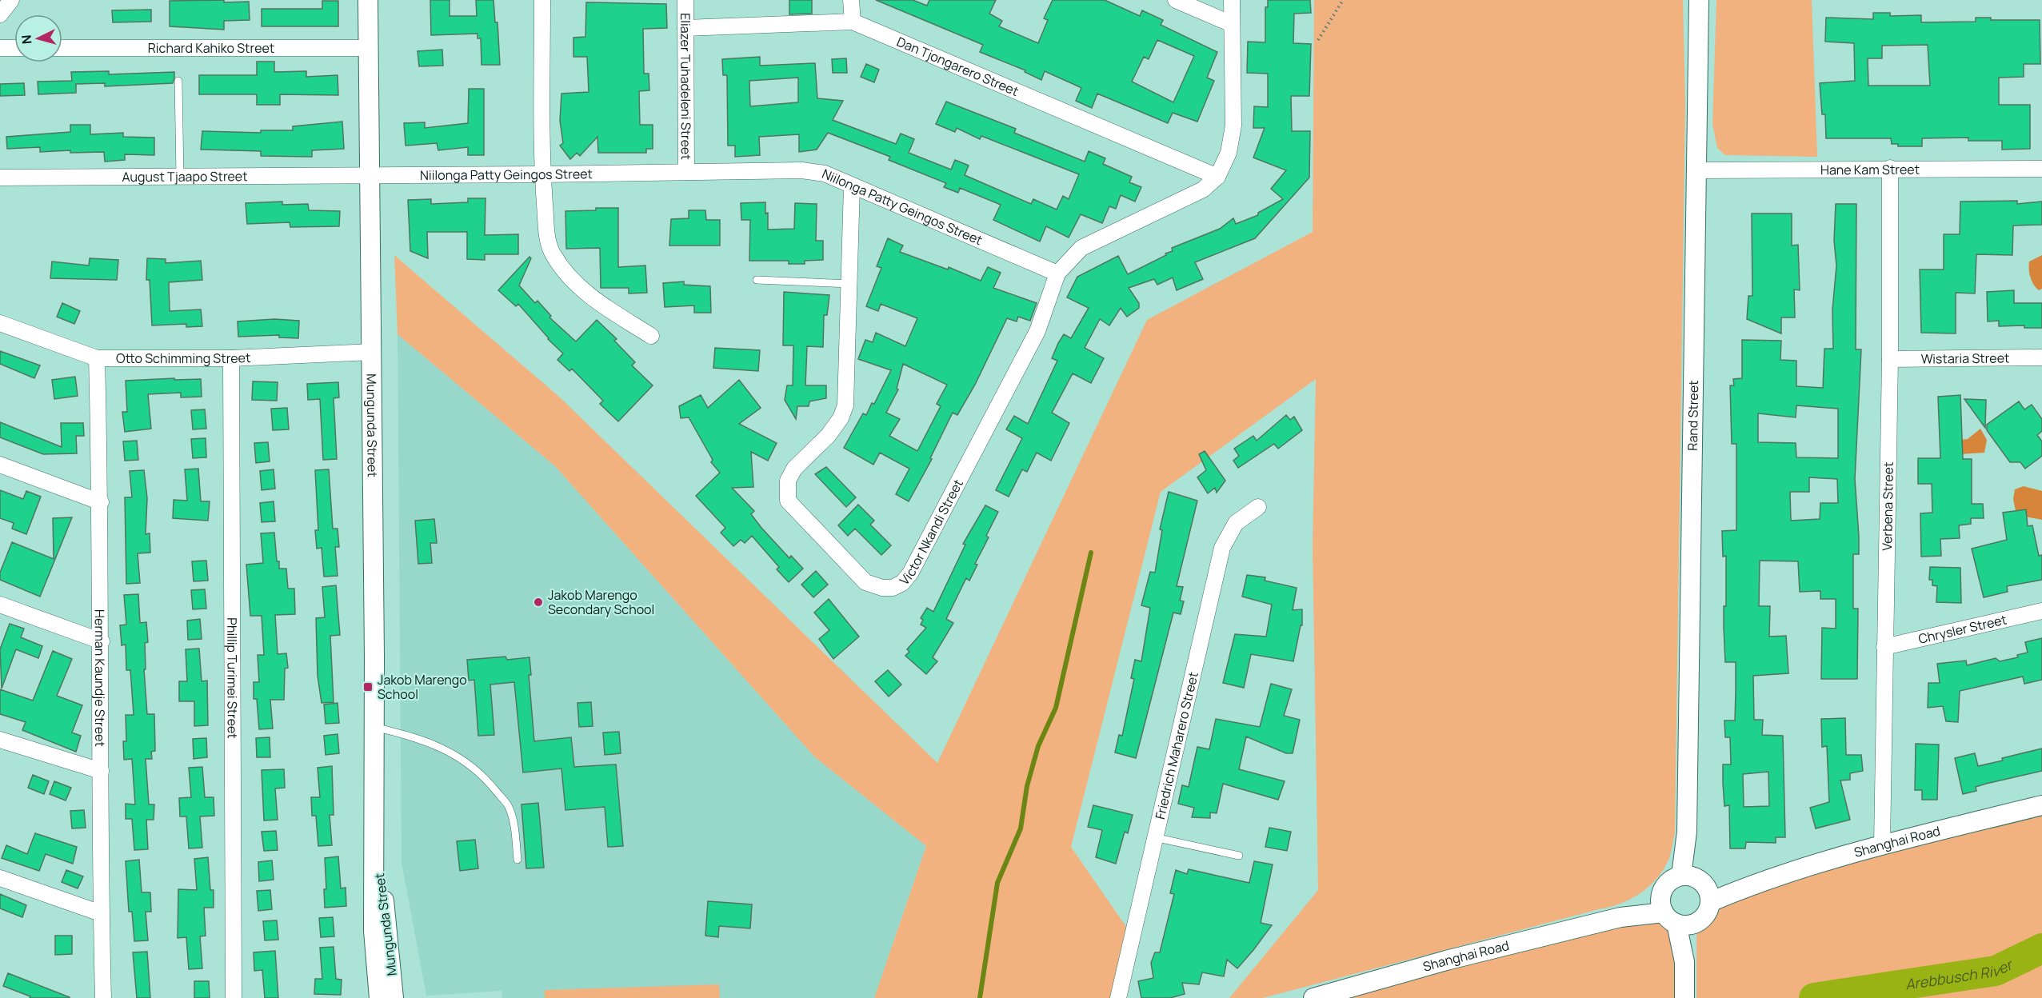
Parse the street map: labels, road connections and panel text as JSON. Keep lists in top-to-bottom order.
{
  "streets": {
    "street": [
      "Richard Kahiko Street",
      "Dan Tjongarero Street",
      "Eliazer Tuhadeleni Street",
      "Hane Kam Street",
      "Niilonga Patty Geingos Street",
      "August Tjaapo Street",
      "Otto Schimming Street",
      "Wistaria Street",
      "Rand Street",
      "Mungunda Street",
      "Verbena Street",
      "Victor Nkandi Street",
      "Chrysler Street",
      "Herman Kaundje Street",
      "Phillip Turimei Street",
      "Friedrich Maharero Street",
      "Shanghai Road"
    ]
  },
  "crossings": [
    ["Richard Kahiko Street", "Mungunda Street"],
    ["Dan Tjongarero Street", "Eliazer Tuhadeleni Street"],
    ["Eliazer Tuhadeleni Street", "Niilonga Patty Geingos Street"],
    ["Hane Kam Street", "Rand Street"],
    ["Hane Kam Street", "Verbena Street"],
    ["Niilonga Patty Geingos Street", "August Tjaapo Street"],
    ["Niilonga Patty Geingos Street", "Mungunda Street"],
    ["Niilonga Patty Geingos Street", "Victor Nkandi Street"],
    ["August Tjaapo Street", "Mungunda Street"],
    ["Otto Schimming Street", "Mungunda Street"],
    ["Otto Schimming Street", "Herman Kaundje Street"],
    ["Otto Schimming Street", "Phillip Turimei Street"],
    ["Wistaria Street", "Verbena Street"],
    ["Rand Street", "Shanghai Road"],
    ["Verbena Street", "Chrysler Street"],
    ["Verbena Street", "Shanghai Road"]
  ],
  "water": ["Arebbusch River"],
  "places": {
    "other": ["Jakob Marengo Secondary School"],
    "transit": ["Jakob Marengo School"]
  },
  "north": "left"
}
